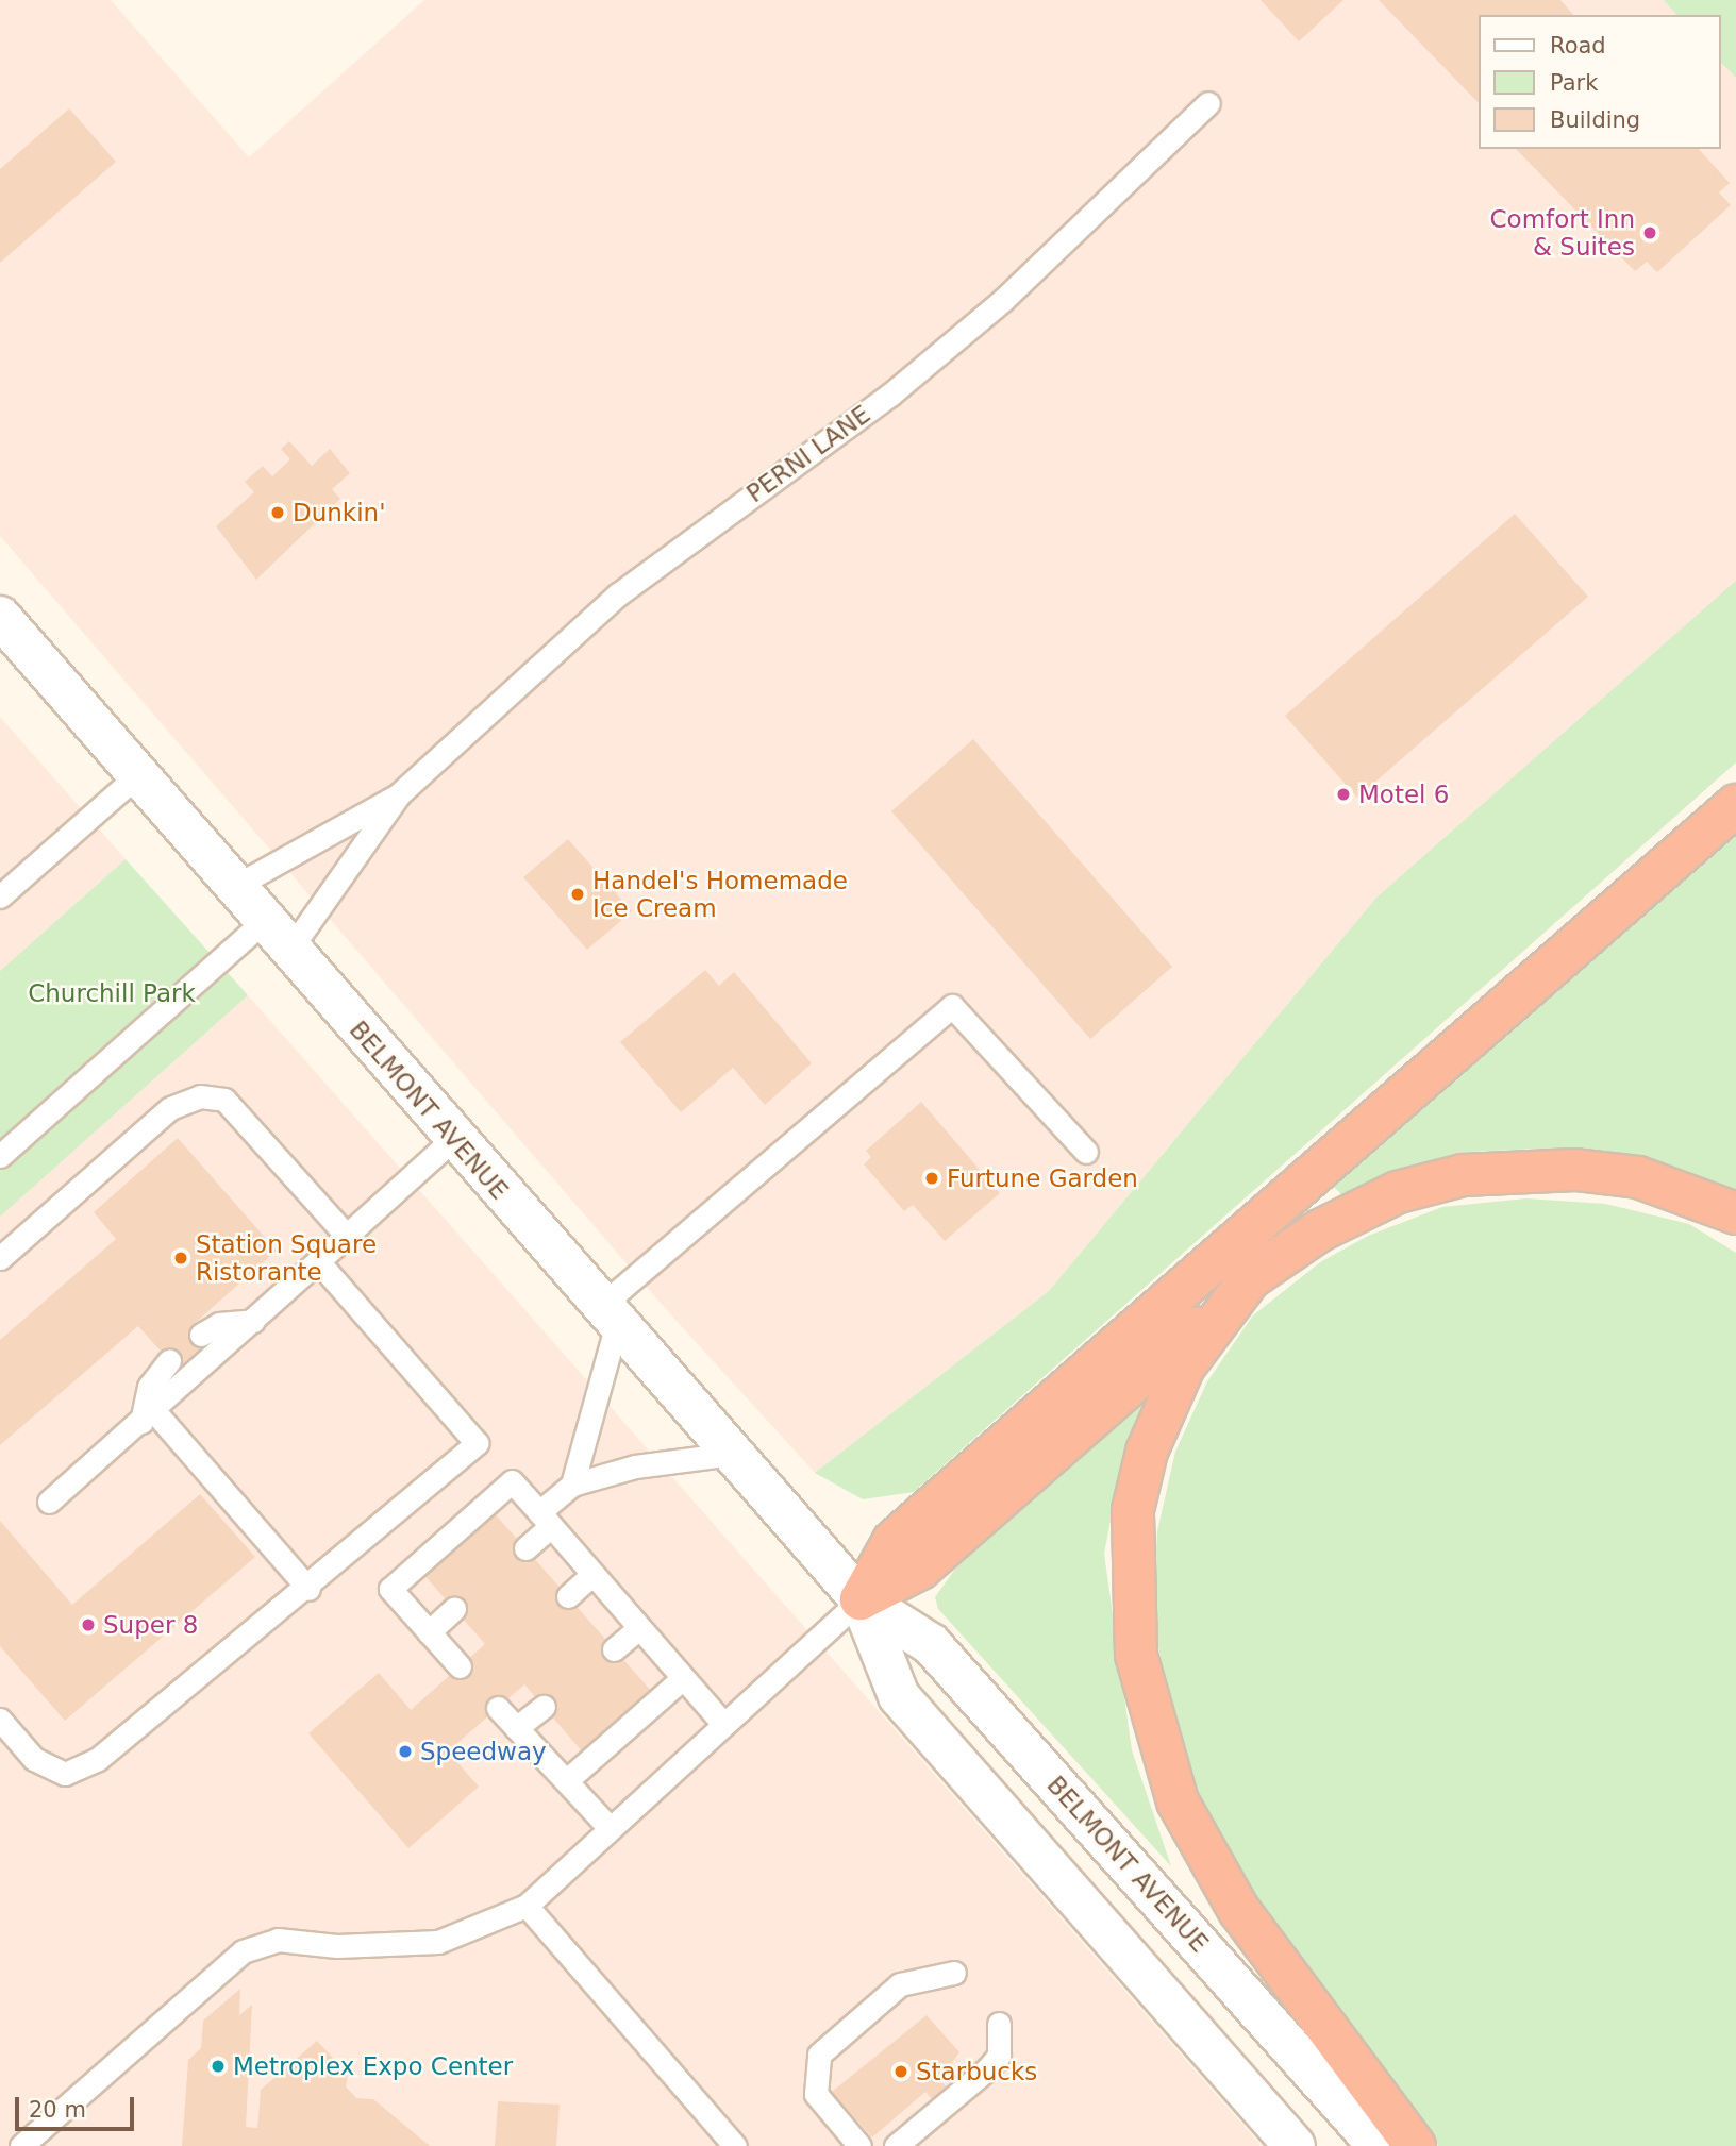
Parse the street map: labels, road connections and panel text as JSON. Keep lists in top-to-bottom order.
{
  "streets": {
    "main road": ["BELMONT AVENUE"],
    "lane": ["PERNI LANE"]
  },
  "parks": ["Churchill Park"],
  "places": [
    "Comfort Inn & Suites",
    "Dunkin'",
    "Motel 6",
    "Handel's Homemade Ice Cream",
    "Furtune Garden",
    "Station Square Ristorante",
    "Super 8",
    "Speedway",
    "Metroplex Expo Center",
    "Starbucks"
  ],
  "legend": ["Road", "Park", "Building"],
  "scale_bar": "20 m"
}
